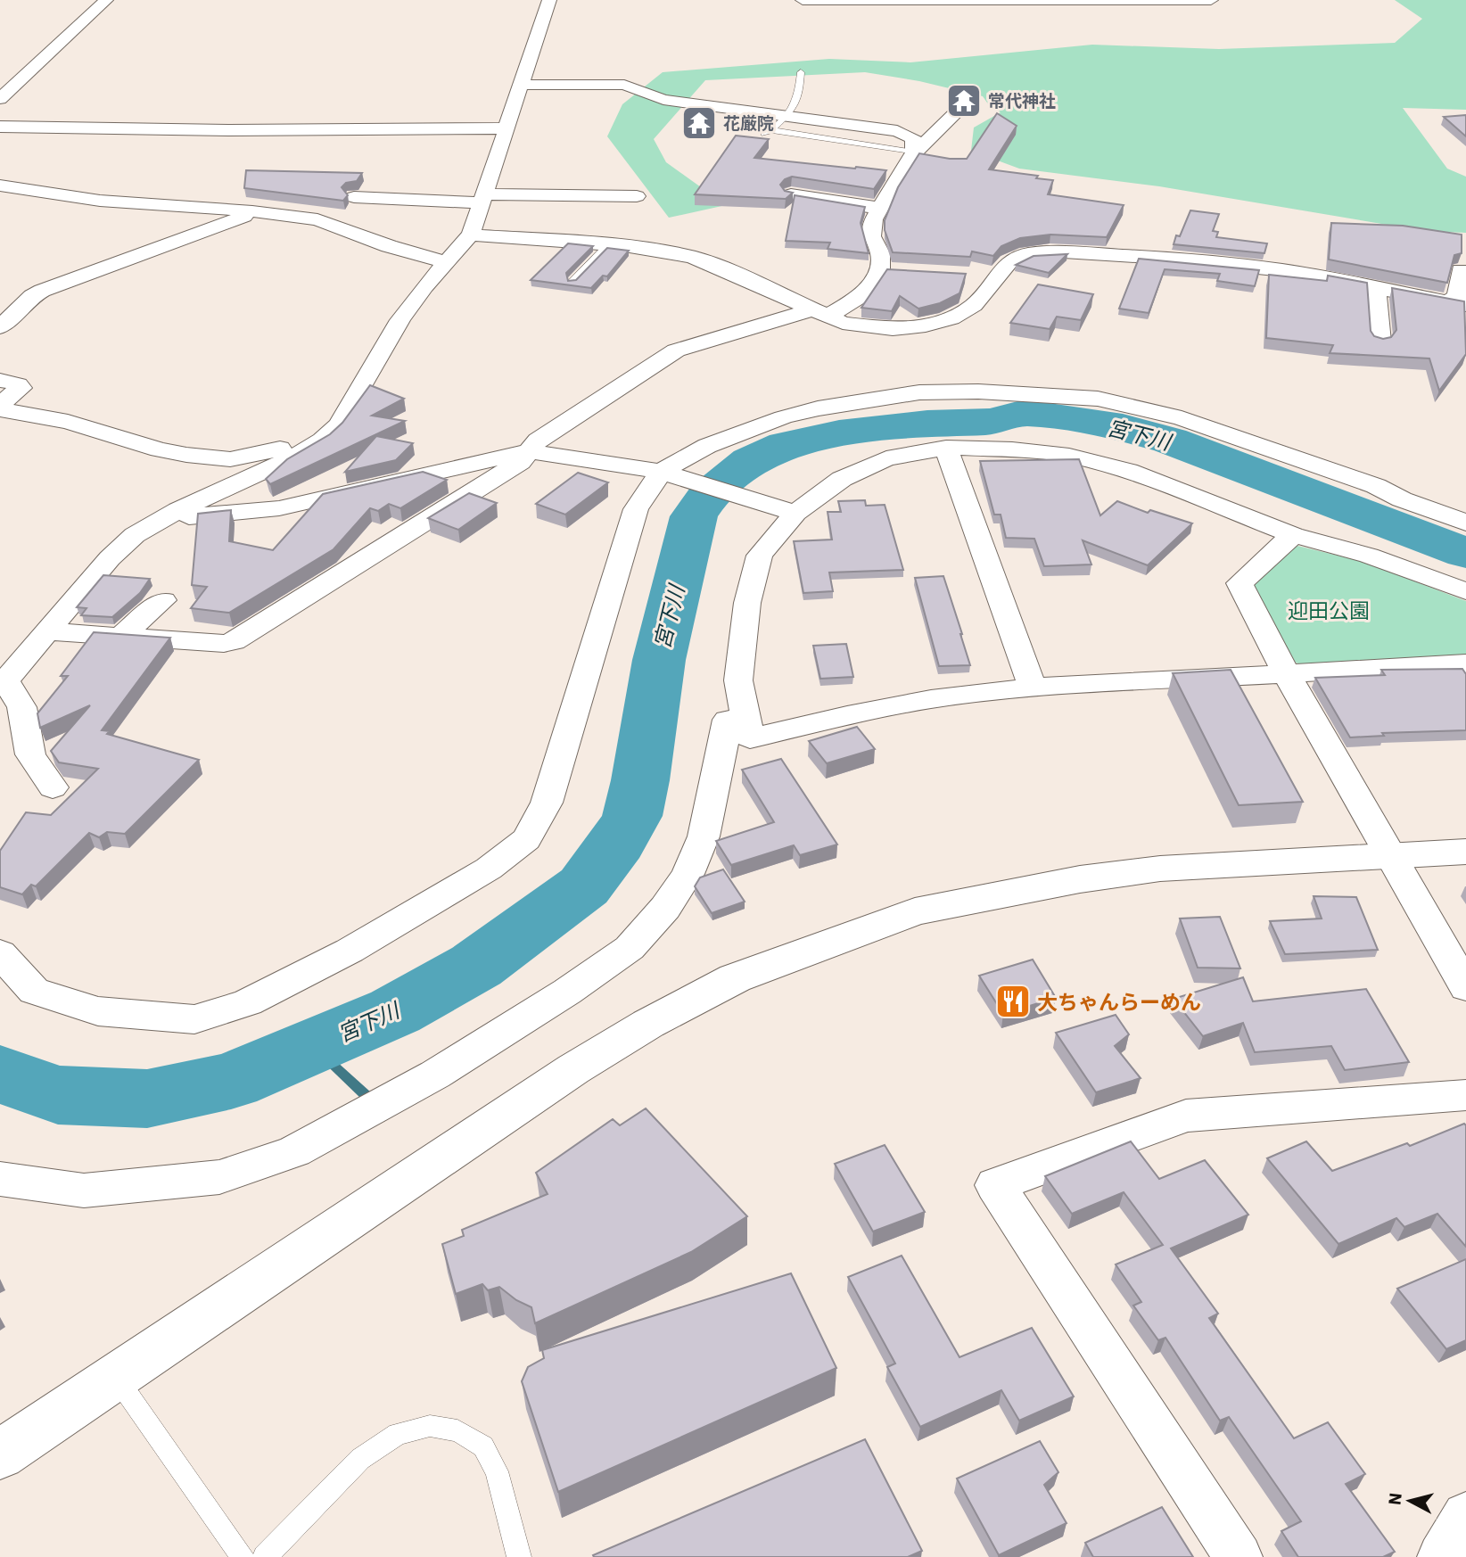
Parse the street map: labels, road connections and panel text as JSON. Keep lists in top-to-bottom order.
{
  "water": ["宮下川"],
  "parks": ["迎田公園"],
  "places": {
    "temple": ["常代神社", "花厳院"],
    "restaurant": ["大ちゃんらーめん"]
  },
  "north": "left"
}
